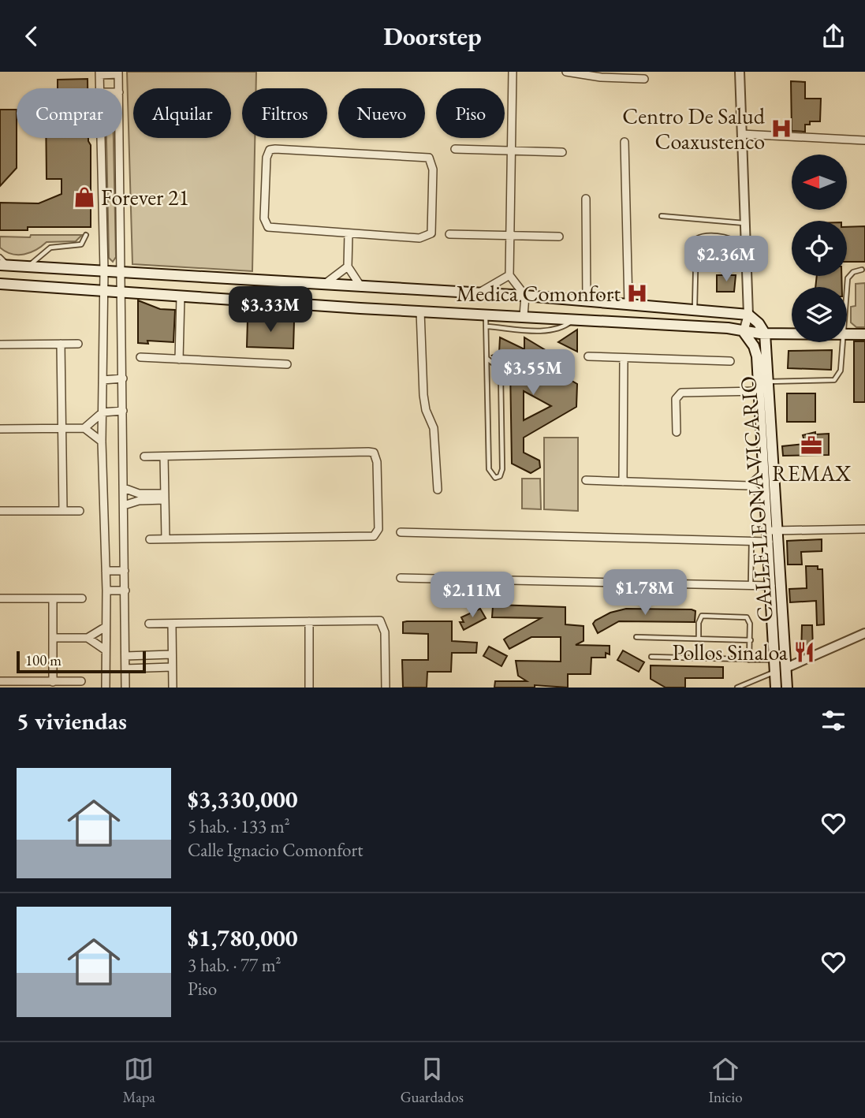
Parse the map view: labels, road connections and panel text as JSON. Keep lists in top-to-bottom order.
{
  "streets": {
    "main road": ["CALLE LEONA VICARIO"]
  },
  "places": {
    "hospital": ["Centro De Salud Coaxustenco", "Medica Comonfort"],
    "shop": ["Forever 21"],
    "office": ["REMAX"],
    "restaurant": ["Pollos Sinaloa"]
  },
  "scale_bar": "100 m",
  "north": "left",
  "page": {
    "header": "Doorstep",
    "chip": [
      "Comprar",
      "Alquilar",
      "Filtros",
      "Nuevo",
      "Piso"
    ],
    "price": [
      "$2.36M",
      "$3.33M",
      "$3.55M",
      "$1.78M",
      "$2.11M"
    ],
    "scale": "100 m",
    "heading": "5 viviendas",
    "list": [
      {
        "name": "$3,330,000",
        "note": "5 hab. · 133 m² · Calle Ignacio Comonfort"
      },
      {
        "name": "$1,780,000",
        "note": "3 hab. · 77 m² · Piso"
      }
    ],
    "tabs": ["Mapa", "Guardados", "Inicio"]
  }
}
